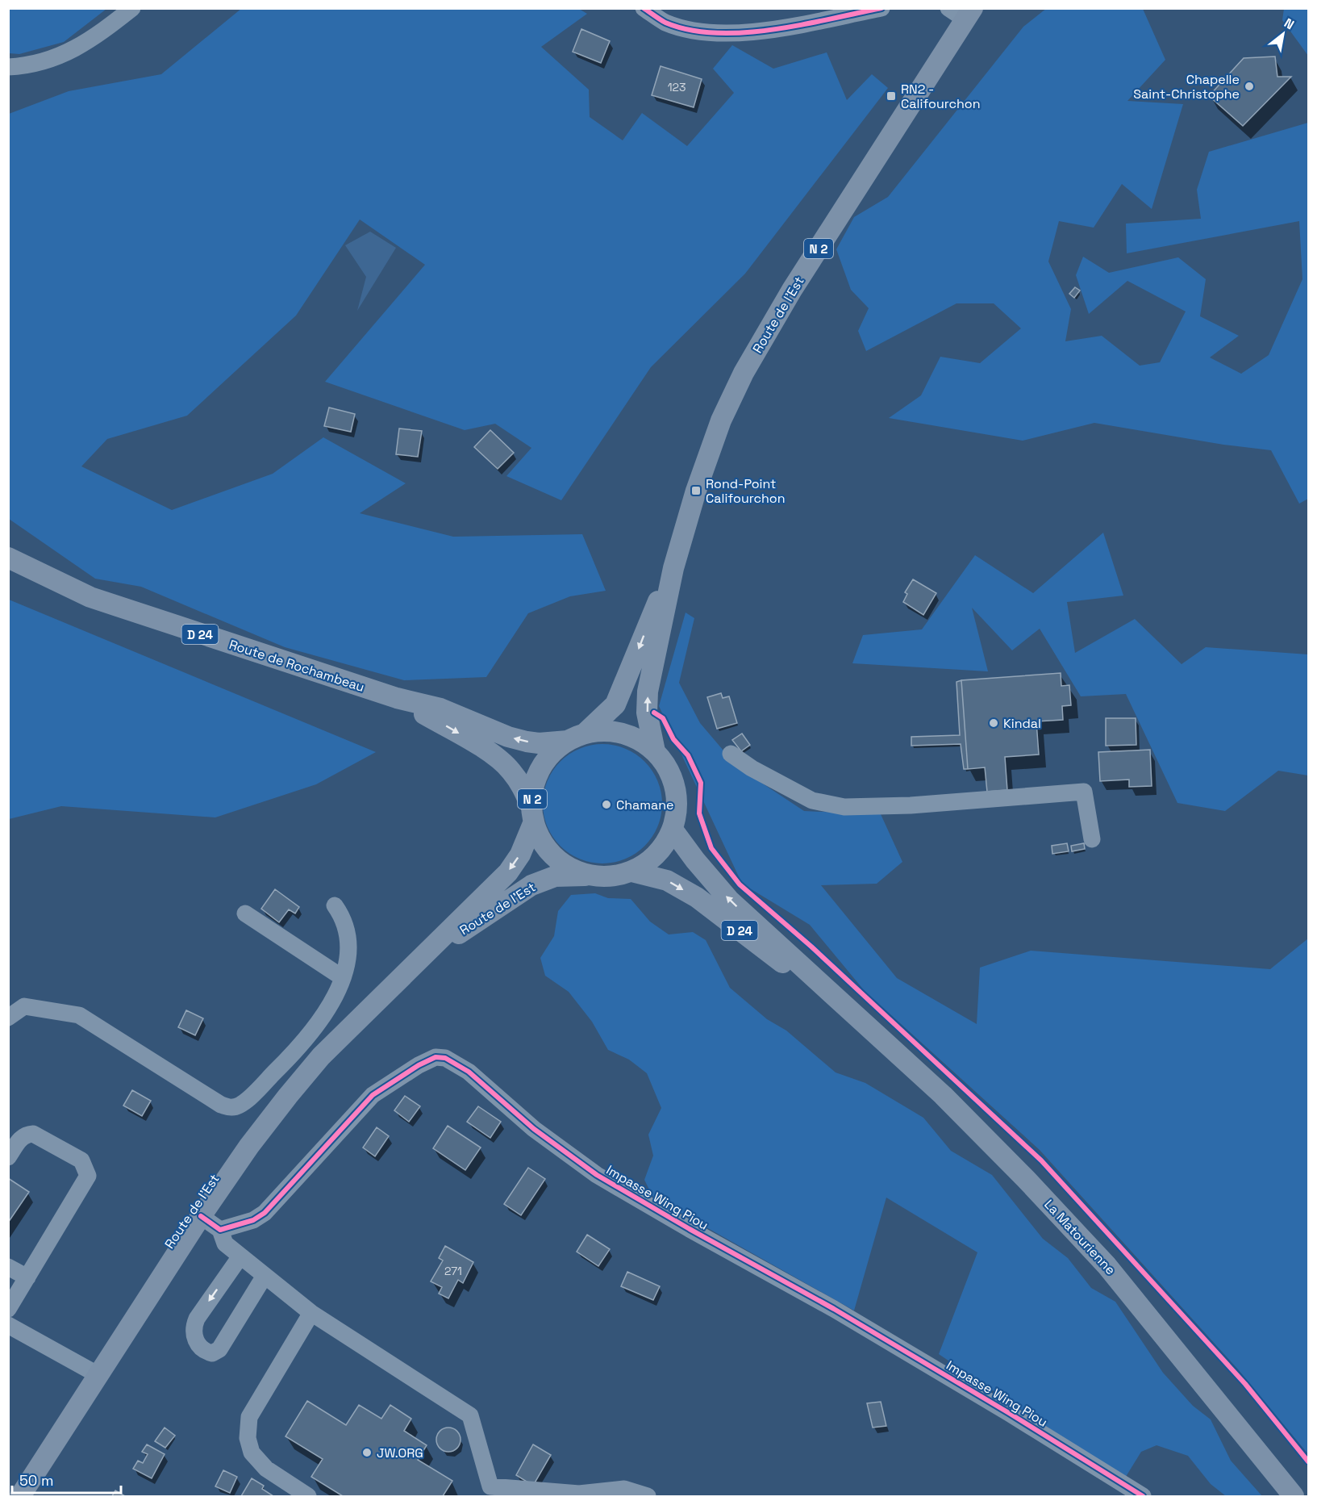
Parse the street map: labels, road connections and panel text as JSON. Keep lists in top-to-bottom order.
{
  "streets": {
    "main road": [
      "N 2",
      "Route de l'Est",
      "D 24",
      "Route de Rochambeau",
      "La Matourienne"
    ],
    "street": ["Impasse Wing Piou"]
  },
  "crossings": [
    ["N 2", "Route de l'Est"],
    ["N 2", "Route de Rochambeau"],
    ["N 2", "La Matourienne"],
    ["Route de l'Est", "Route de Rochambeau"],
    ["Route de l'Est", "La Matourienne"],
    ["Route de Rochambeau", "La Matourienne"]
  ],
  "places": {
    "other": [
      "Chapelle Saint-Christophe",
      "Kindal",
      "Chamane",
      "JW.ORG"
    ],
    "transit": ["RN2 - Califourchon", "Rond-Point Califourchon"]
  },
  "house_numbers": ["123", "271"],
  "scale_bar": "50 m",
  "north": "top right"
}
